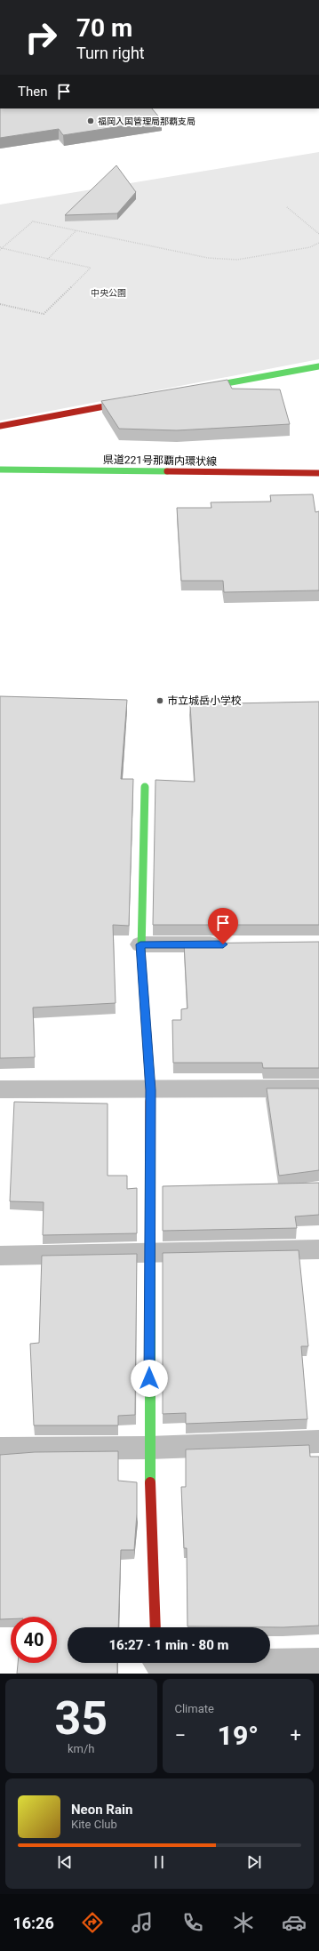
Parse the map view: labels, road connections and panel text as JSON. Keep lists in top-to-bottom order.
{
  "streets": {
    "street": ["県道221号那覇内環状線"]
  },
  "parks": ["中央公園"],
  "places": ["福岡入国管理局那覇支局", "市立城岳小学校"],
  "page": {
    "turn": ["70 m", "Turn right"],
    "then": "Then",
    "limit": "40",
    "trip": "16:27 · 1 min · 80 m",
    "tile": [
      ["35", "km/h"],
      "Climate"
    ],
    "heat": ["−", "19°", "+"],
    "song": ["Neon Rain", "Kite Club"],
    "tabs": "16:26"
  }
}
